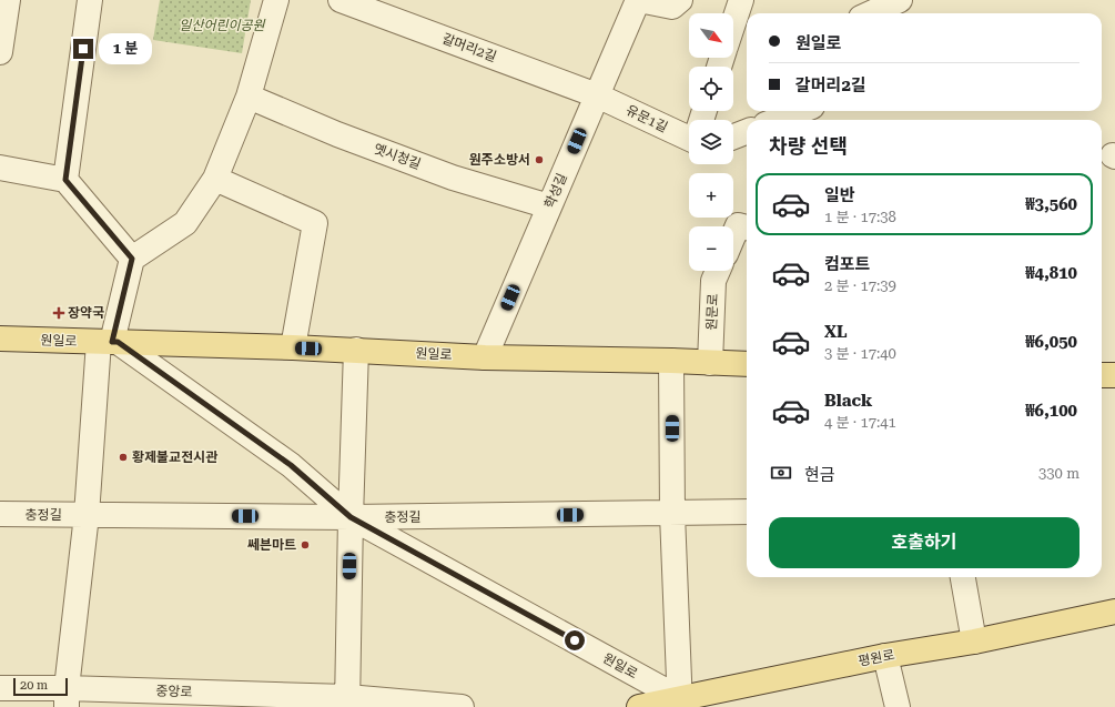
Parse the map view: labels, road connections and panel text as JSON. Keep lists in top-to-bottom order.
{
  "streets": {
    "main road": ["원일로", "평원로"],
    "street": [
      "갈머리2길",
      "유문1길",
      "옛시청길",
      "학성길",
      "원문로",
      "충정길",
      "중앙로"
    ]
  },
  "crossings": [
    ["갈머리2길", "유문1길"],
    ["갈머리2길", "학성길"],
    ["유문1길", "학성길"],
    ["옛시청길", "학성길"],
    ["학성길", "원일로"],
    ["원문로", "원일로"],
    ["원일로", "충정길"],
    ["원일로", "평원로"]
  ],
  "parks": ["일산어린이공원"],
  "places": {
    "other": ["원주소방서", "황제불교전시관", "쎄븐마트"],
    "health": ["장약국"]
  },
  "scale_bar": "20 m",
  "north": "bottom right",
  "page": {
    "map_buttons": ["+", "−"],
    "banner": ["원일로", "갈머리2길"],
    "bubble": "1 분",
    "heading": "차량 선택",
    "list": [
      {
        "name": "일반",
        "note": "1 분 · 17:38",
        "value": "₩3,560"
      },
      {
        "name": "컴포트",
        "note": "2 분 · 17:39",
        "value": "₩4,810"
      },
      {
        "name": "XL",
        "note": "3 분 · 17:40",
        "value": "₩6,050"
      },
      {
        "name": "Black",
        "note": "4 분 · 17:41",
        "value": "₩6,100"
      }
    ],
    "pay": ["현금", "330 m"],
    "buttons": "호출하기",
    "scale": "20 m"
  }
}
